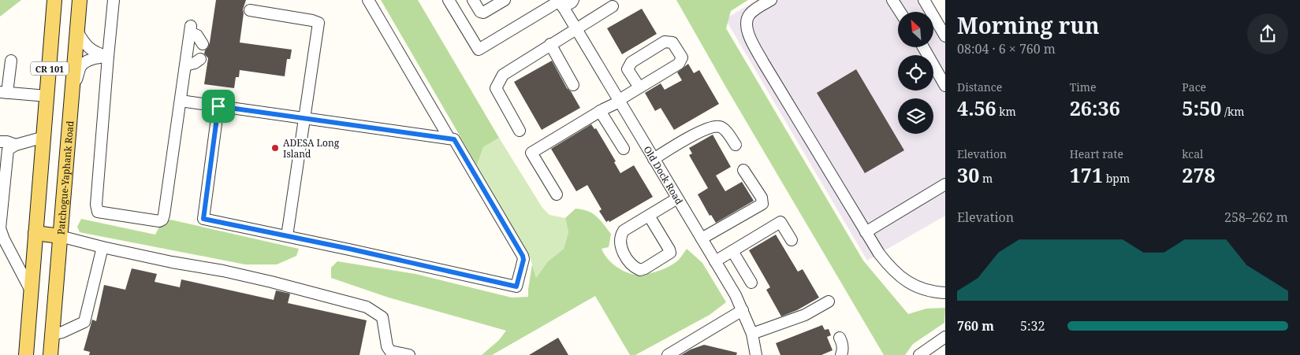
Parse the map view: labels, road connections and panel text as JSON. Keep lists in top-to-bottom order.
{
  "streets": {
    "main road": ["CR 101", "Patchogue-Yaphank Road"],
    "street": ["Old Dock Road"]
  },
  "places": ["ADESA Long Island"],
  "north": "top left",
  "page": {
    "heading": ["Morning run", "08:04 · 6 × 760 m"],
    "stats": [
      ["Distance", "4.56 km"],
      ["Time", "26:36"],
      ["Pace", "5:50 /km"],
      ["Elevation", "30 m"],
      ["Heart rate", "171 bpm"],
      ["kcal", "278"]
    ],
    "chart": ["Elevation", "258–262 m"],
    "list": [
      {
        "name": "760 m",
        "note": "5:32"
      }
    ]
  }
}
